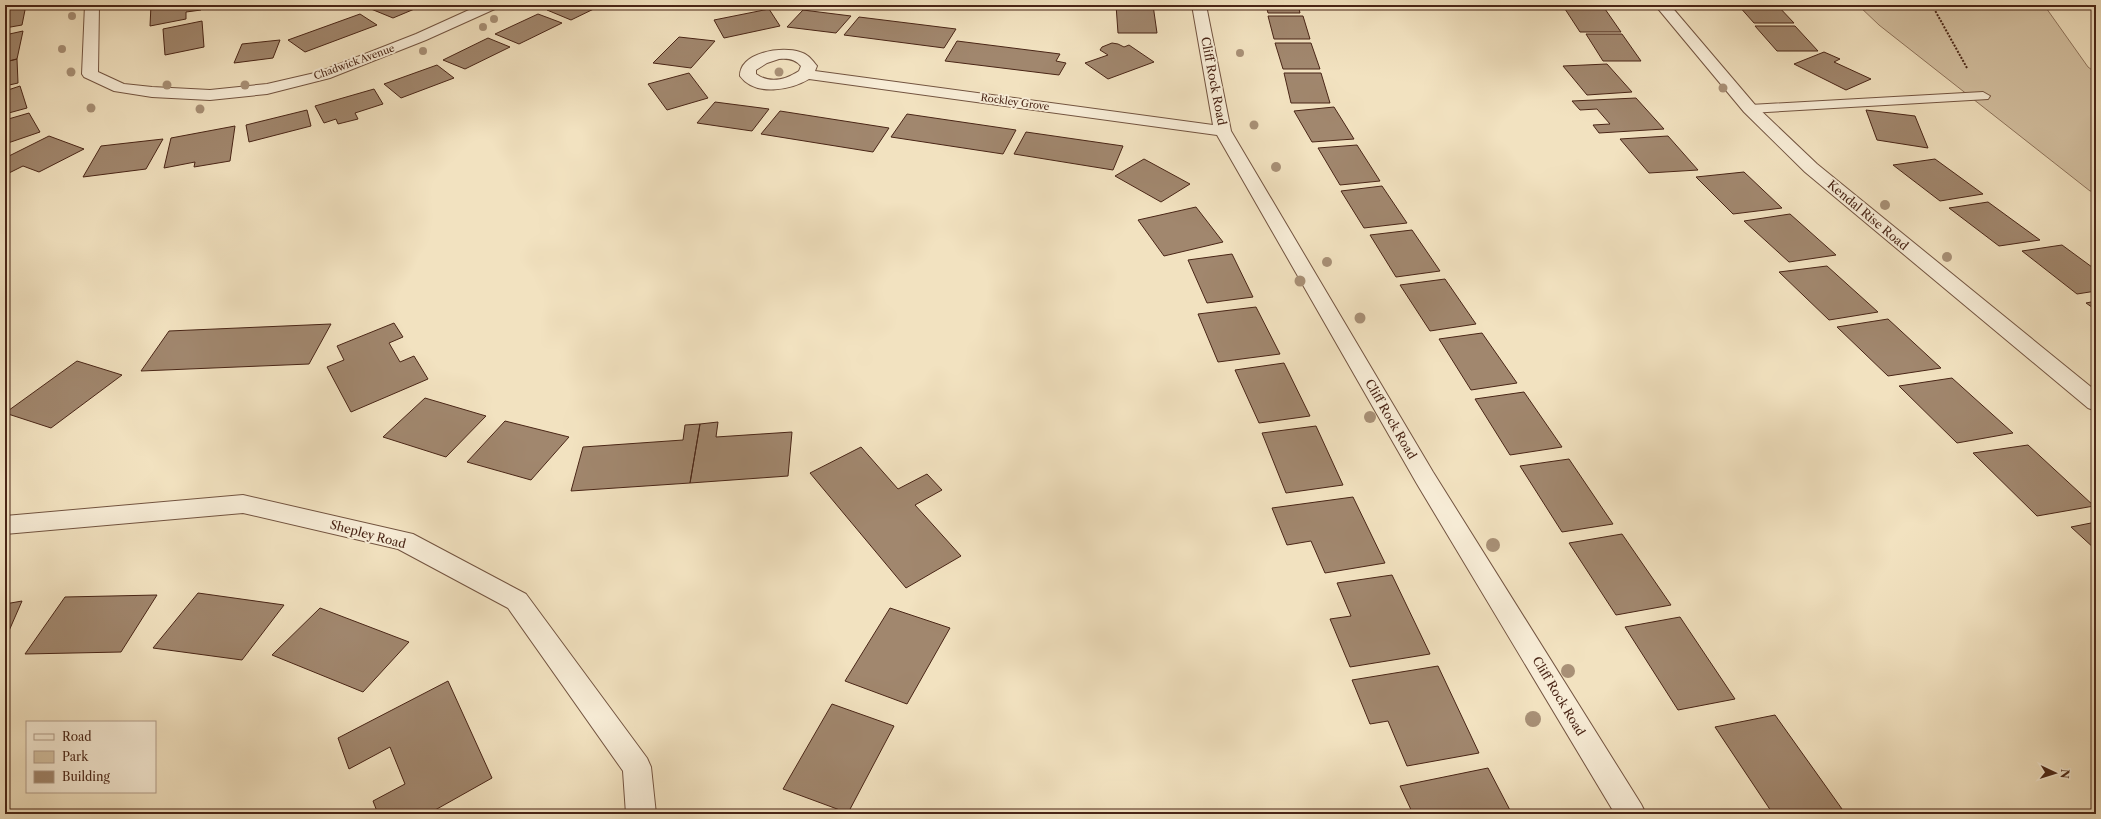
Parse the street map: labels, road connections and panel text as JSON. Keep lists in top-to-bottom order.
{
  "streets": {
    "street": [
      "Chadwick Avenue",
      "Cliff Rock Road",
      "Rockley Grove",
      "Kendal Rise Road",
      "Shepley Road"
    ]
  },
  "crossings": [
    ["Cliff Rock Road", "Rockley Grove"]
  ],
  "legend": ["Road", "Park", "Building"],
  "north": "right"
}
